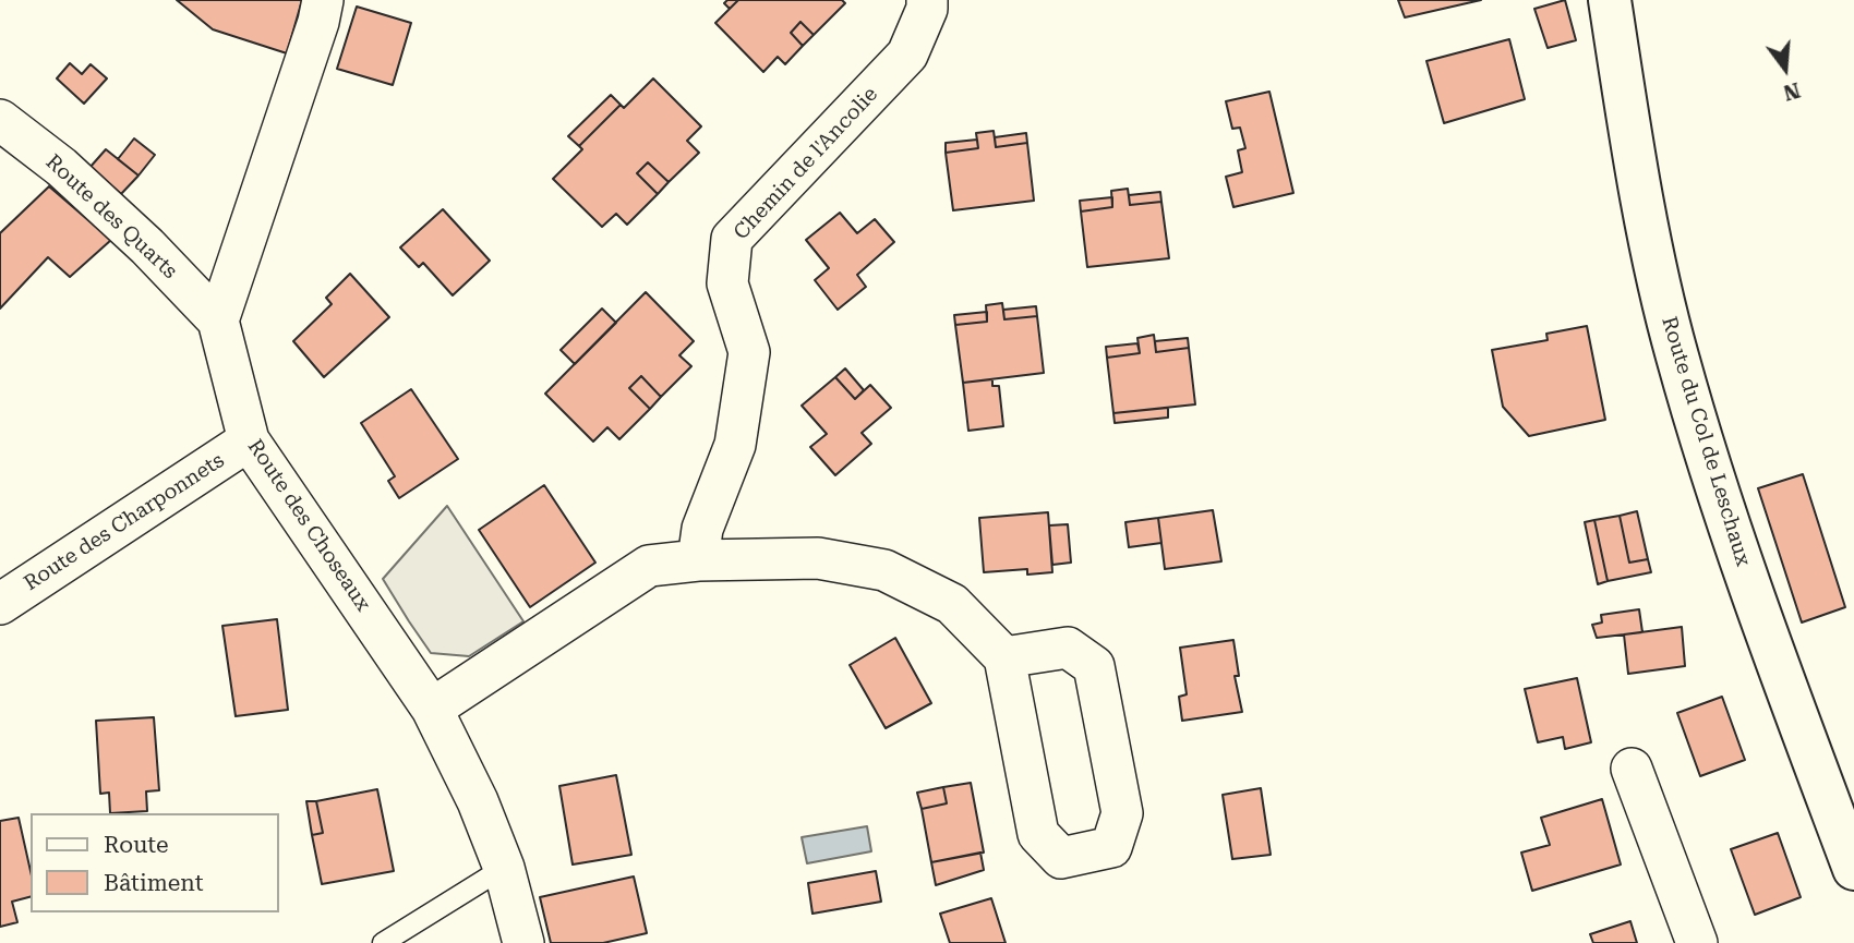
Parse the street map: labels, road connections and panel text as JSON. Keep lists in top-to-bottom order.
{
  "streets": {
    "main road": ["Route du Col de Leschaux"],
    "street": [
      "Chemin de l'Ancolie",
      "Route des Quarts",
      "Route des Charponnets",
      "Route des Choseaux"
    ]
  },
  "crossings": [
    ["Route des Quarts", "Route des Choseaux"],
    ["Route des Charponnets", "Route des Choseaux"]
  ],
  "legend": ["Route", "Bâtiment"],
  "north": "bottom"
}
